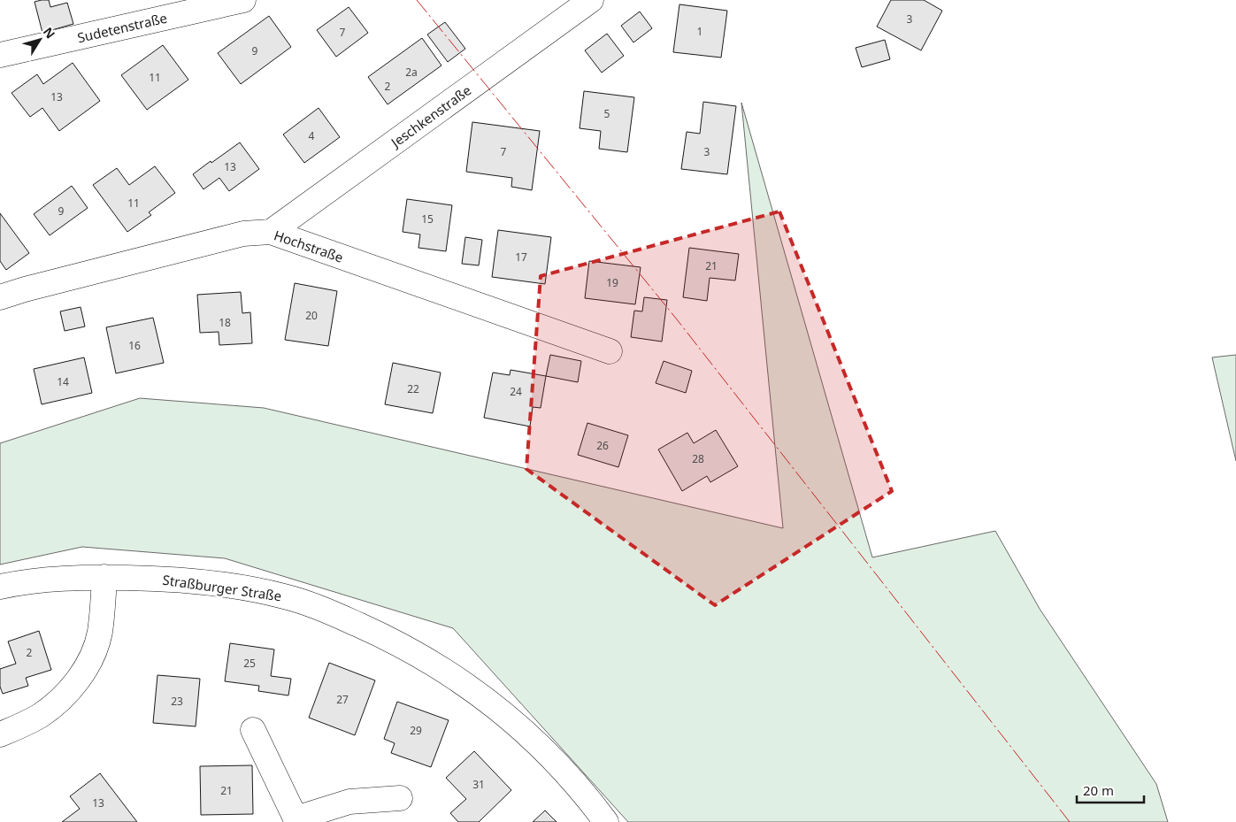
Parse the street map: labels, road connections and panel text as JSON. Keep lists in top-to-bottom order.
{
  "streets": {
    "street": [
      "Sudetenstraße",
      "Jeschkenstraße",
      "Hochstraße",
      "Straßburger Straße"
    ]
  },
  "crossings": [
    ["Jeschkenstraße", "Hochstraße"]
  ],
  "house_numbers": [
    "3",
    "1",
    "7",
    "9",
    "2a",
    "11",
    "2",
    "13",
    "5",
    "4",
    "7",
    "3",
    "13",
    "11",
    "9",
    "15",
    "17",
    "21",
    "19",
    "20",
    "18",
    "16",
    "14",
    "22",
    "24",
    "26",
    "28",
    "2",
    "25",
    "27",
    "23",
    "29",
    "31",
    "21",
    "13"
  ],
  "scale_bar": "20 m",
  "north": "top right"
}
